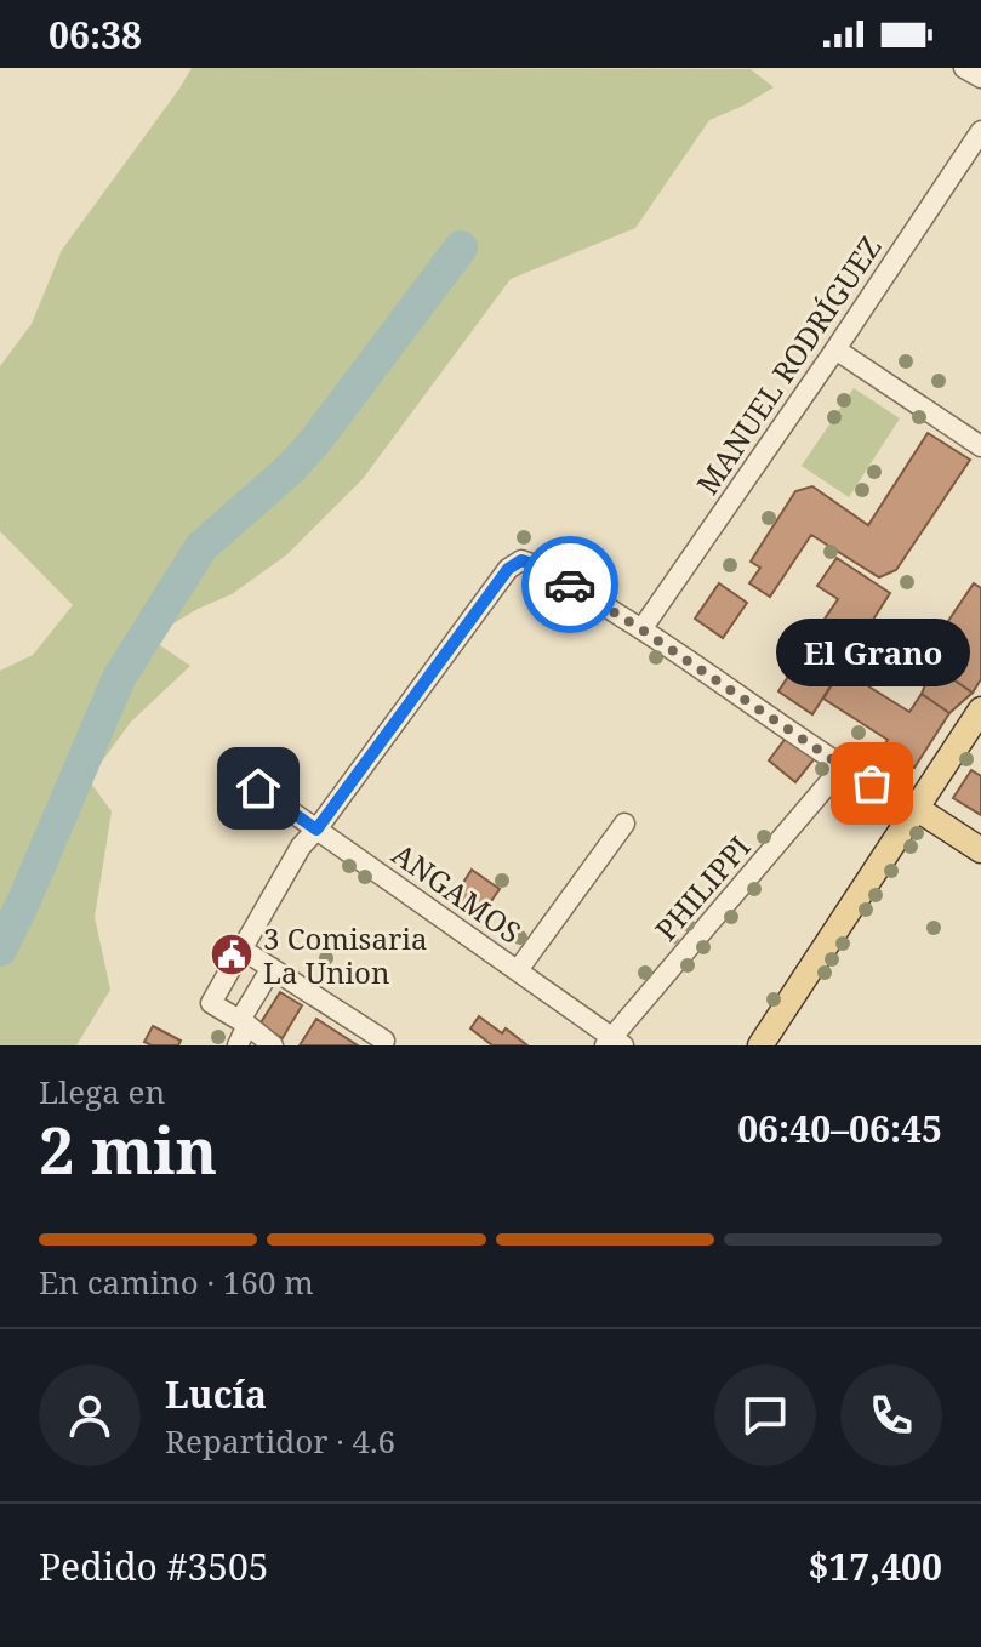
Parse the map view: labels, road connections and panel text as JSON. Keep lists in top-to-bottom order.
{
  "streets": {
    "street": ["MANUEL RODRÍGUEZ", "PHILIPPI", "ANGAMOS"]
  },
  "crossings": [
    ["PHILIPPI", "ANGAMOS"]
  ],
  "places": {
    "other": ["El Grano"],
    "public building": ["3 Comisaria La Union"]
  },
  "page": {
    "status": "06:38",
    "bubble": "El Grano",
    "heading": ["2 min", "Llega en", "06:40–06:45"],
    "panel": [
      "Lucía",
      "Repartidor · 4.6",
      "Pedido #3505",
      "$17,400"
    ],
    "bar": "En camino · 160 m"
  }
}
